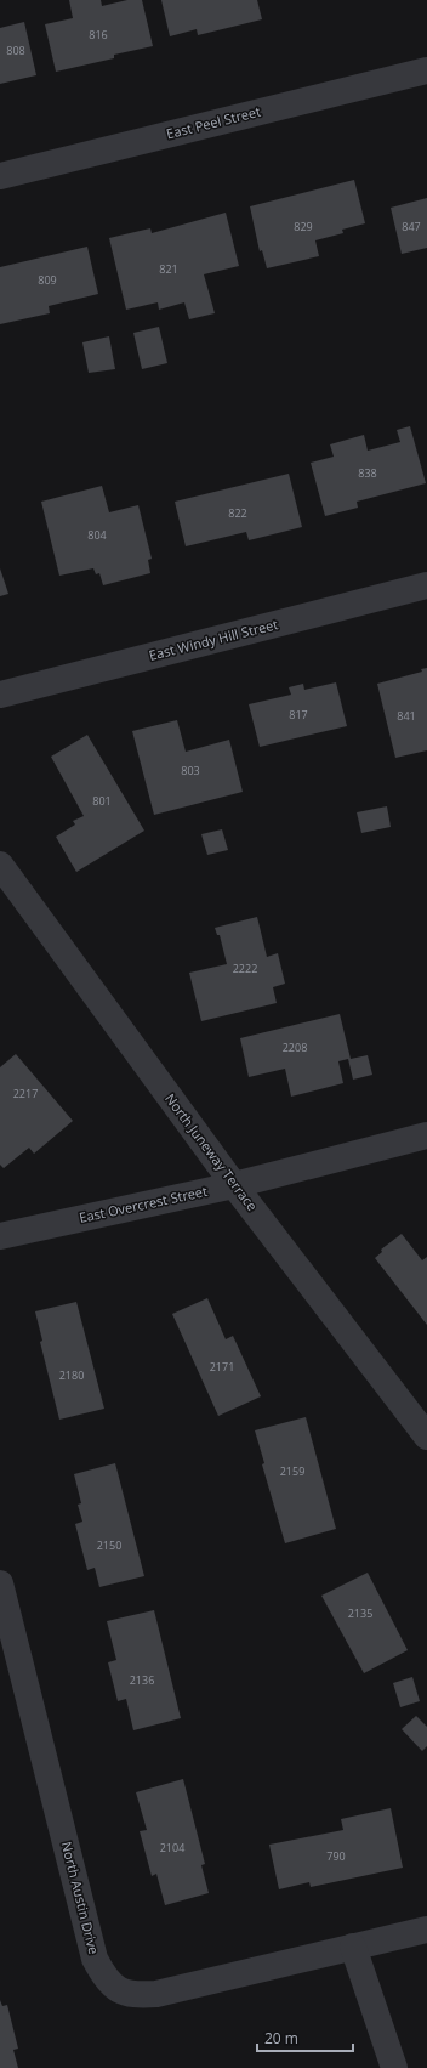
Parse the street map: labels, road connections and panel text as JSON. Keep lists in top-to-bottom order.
{
  "streets": {
    "street": [
      "East Peel Street",
      "East Windy Hill Street",
      "North Juneway Terrace",
      "East Overcrest Street",
      "North Austin Drive"
    ]
  },
  "crossings": [
    ["North Juneway Terrace", "East Overcrest Street"]
  ],
  "house_numbers": [
    "816",
    "808",
    "829",
    "847",
    "821",
    "809",
    "838",
    "822",
    "804",
    "817",
    "841",
    "803",
    "801",
    "2222",
    "2208",
    "2217",
    "2171",
    "2180",
    "2159",
    "2150",
    "2135",
    "2136",
    "2104",
    "790"
  ],
  "scale_bar": "20 m"
}
